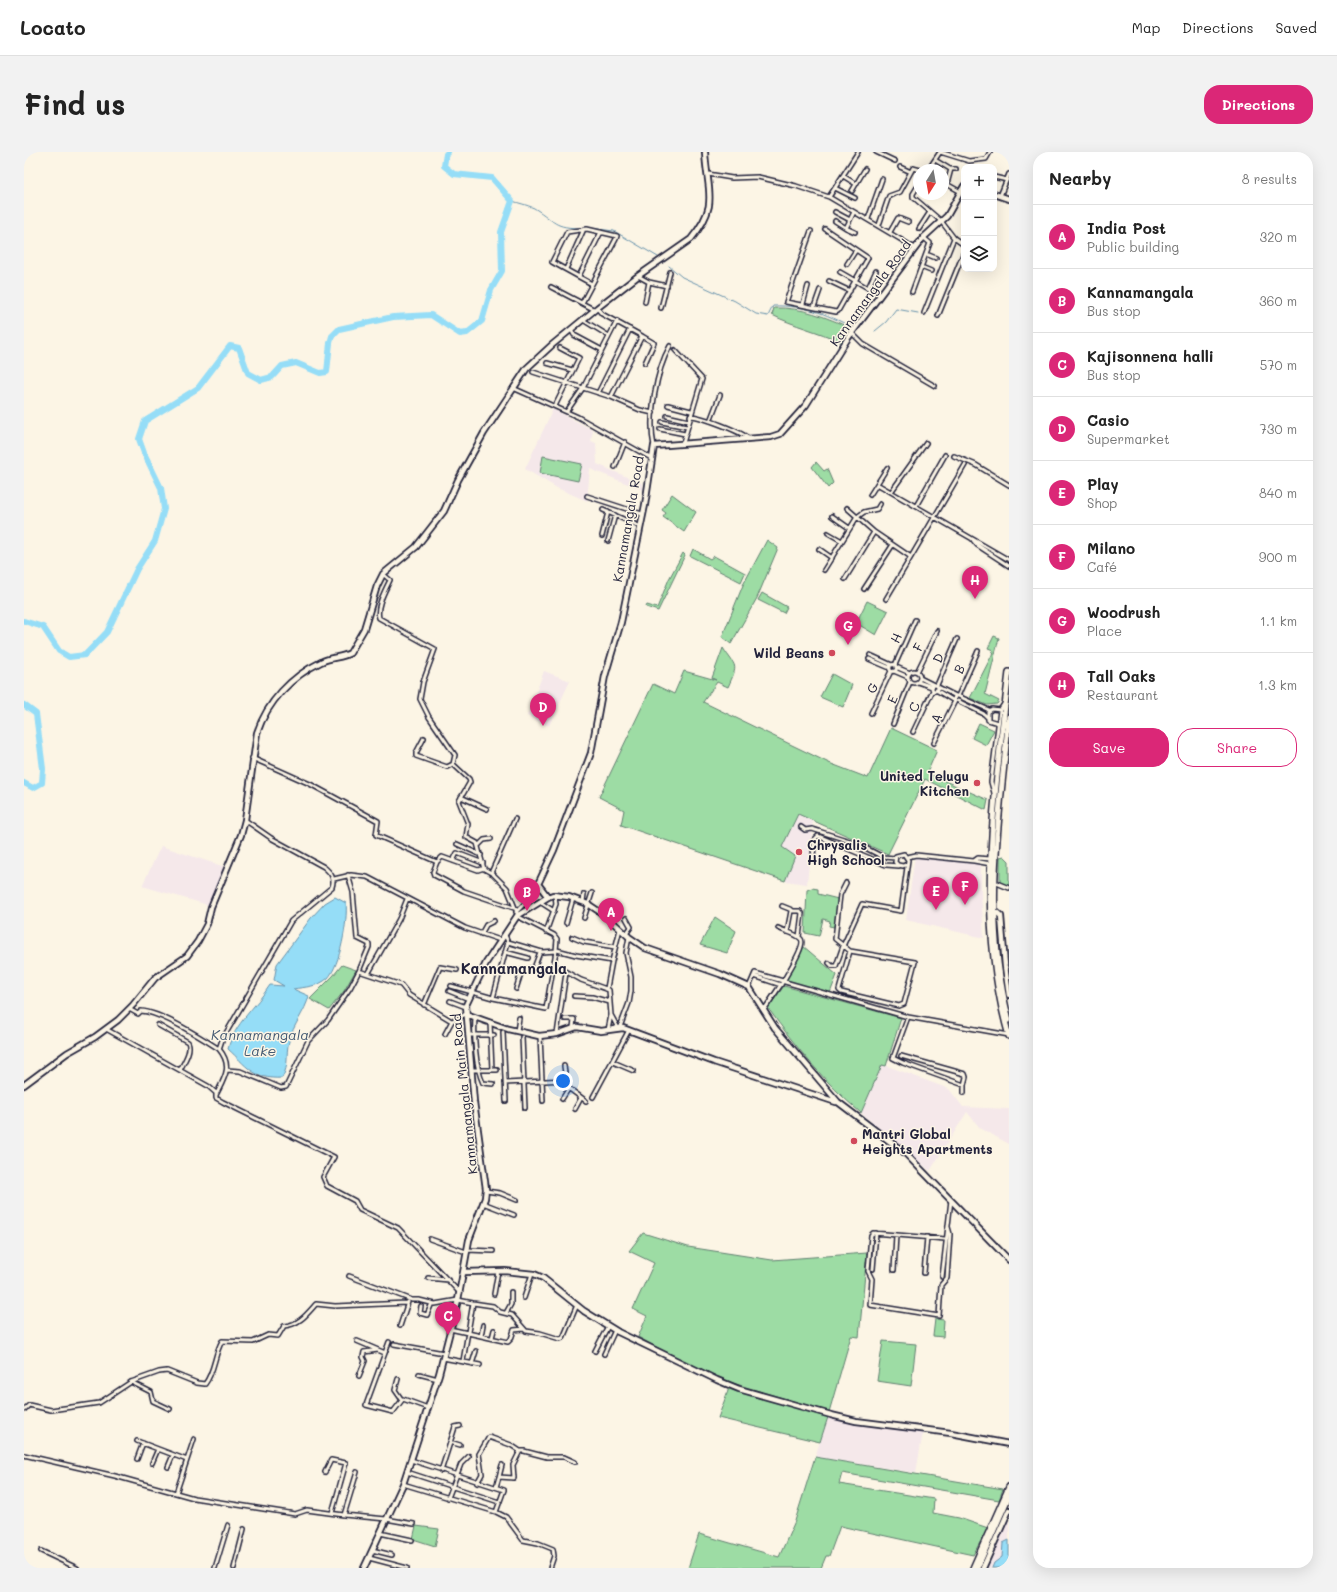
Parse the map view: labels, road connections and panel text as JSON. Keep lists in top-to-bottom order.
{
  "streets": {
    "street": [
      "Kannamangala Road",
      "H",
      "F",
      "D",
      "B",
      "G",
      "E",
      "C",
      "A",
      "Kannamangala Main Road"
    ]
  },
  "crossings": [
    ["Kannamangala Road", "Kannamangala Main Road"],
    ["H", "G"],
    ["D", "C"],
    ["B", "A"]
  ],
  "districts": ["Kannamangala"],
  "water": ["Kannamangala Lake"],
  "places": [
    "Wild Beans",
    "United Telugu Kitchen",
    "Chrysalis High School",
    "Mantri Global Heights Apartments"
  ],
  "north": "bottom",
  "page": {
    "header": "Locato",
    "nav": ["Map", "Directions", "Saved"],
    "buttons": [
      "Directions",
      ["Save", "Share"]
    ],
    "title": "Find us",
    "heading": ["Nearby", "8 results"],
    "map_buttons": ["+", "−"],
    "list": [
      {
        "mark": "A",
        "name": "India Post",
        "note": "Public building",
        "value": "320 m"
      },
      {
        "mark": "B",
        "name": "Kannamangala",
        "note": "Bus stop",
        "value": "360 m"
      },
      {
        "mark": "C",
        "name": "Kajisonnena halli",
        "note": "Bus stop",
        "value": "570 m"
      },
      {
        "mark": "D",
        "name": "Casio",
        "note": "Supermarket",
        "value": "730 m"
      },
      {
        "mark": "E",
        "name": "Play",
        "note": "Shop",
        "value": "840 m"
      },
      {
        "mark": "F",
        "name": "Milano",
        "note": "Café",
        "value": "900 m"
      },
      {
        "mark": "G",
        "name": "Woodrush",
        "note": "Place",
        "value": "1.1 km"
      },
      {
        "mark": "H",
        "name": "Tall Oaks",
        "note": "Restaurant",
        "value": "1.3 km"
      }
    ],
    "pins": [
      "H",
      "G",
      "D",
      "F",
      "E",
      "B",
      "A",
      "C"
    ]
  }
}
